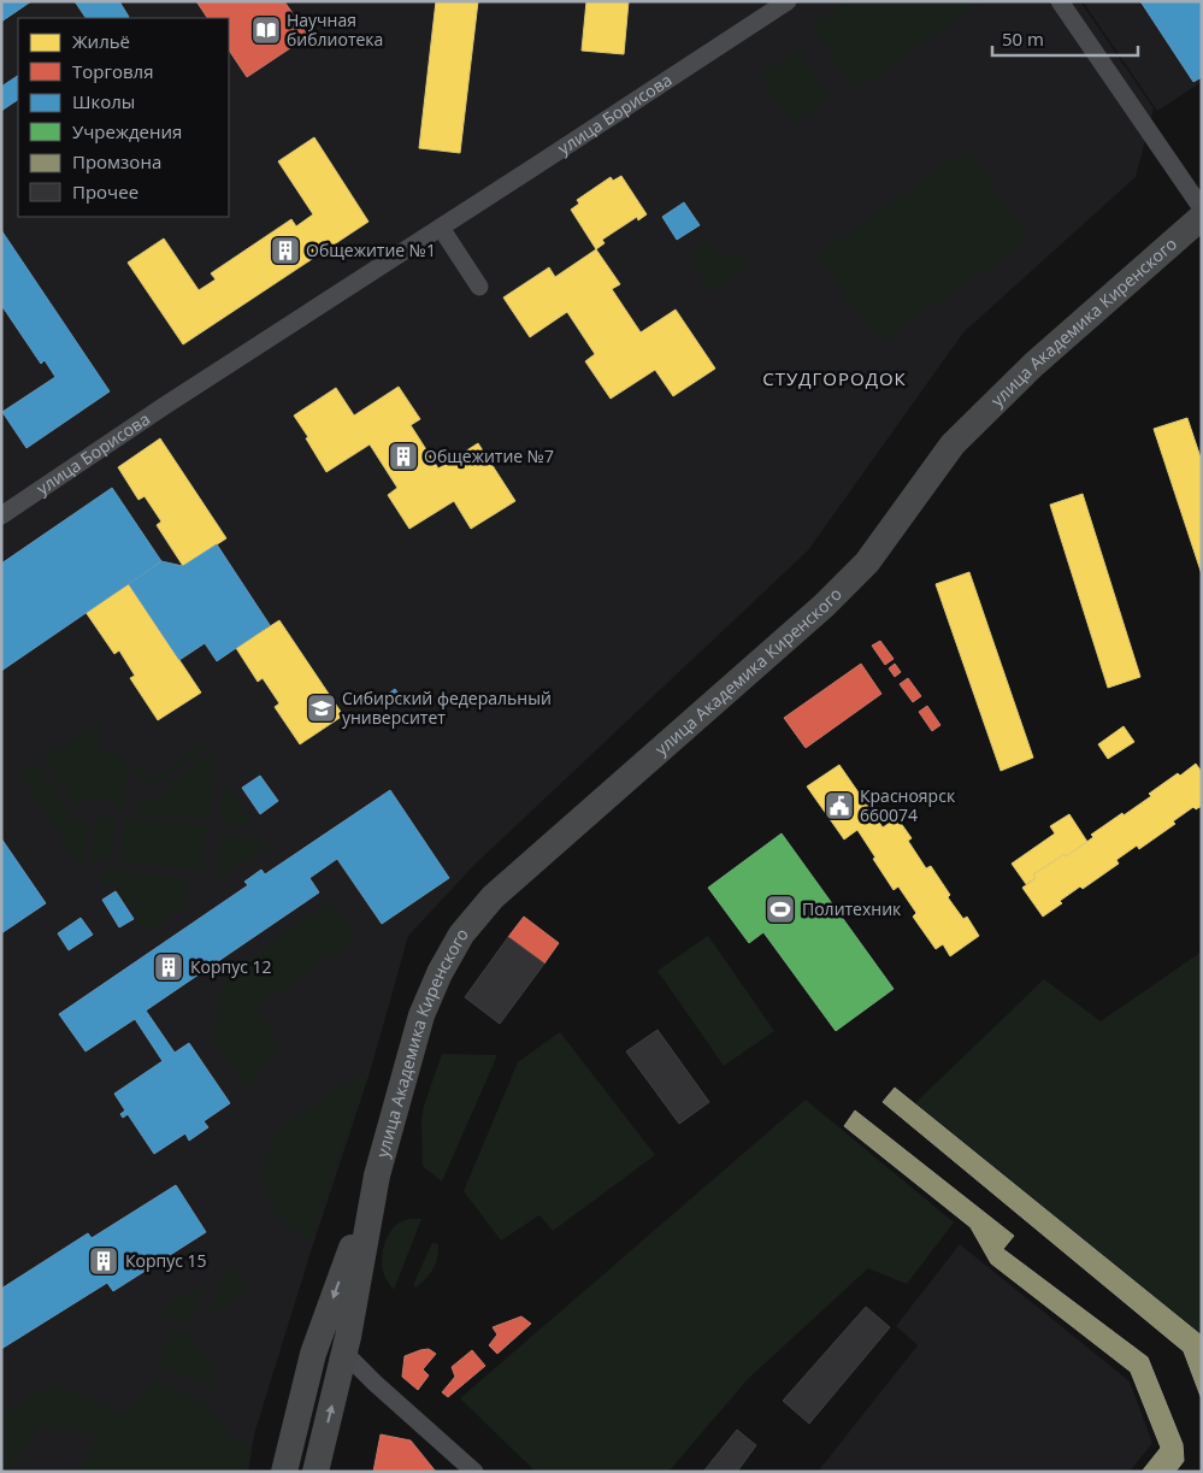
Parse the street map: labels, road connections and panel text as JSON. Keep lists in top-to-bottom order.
{
  "streets": {
    "main road": ["улица Академика Киренского"],
    "street": ["улица Борисова"]
  },
  "districts": ["СТУДГОРОДОК"],
  "places": {
    "library": ["Научная библиотека"],
    "building": [
      "Общежитие №1",
      "Общежитие №7",
      "Корпус 12",
      "Корпус 15"
    ],
    "school or university": ["Сибирский федеральный университет"],
    "public building": ["Красноярск 660074"],
    "sports": ["Политехник"]
  },
  "legend": [
    "Жильё",
    "Торговля",
    "Школы",
    "Учреждения",
    "Промзона",
    "Прочее"
  ],
  "scale_bar": "50 m"
}
